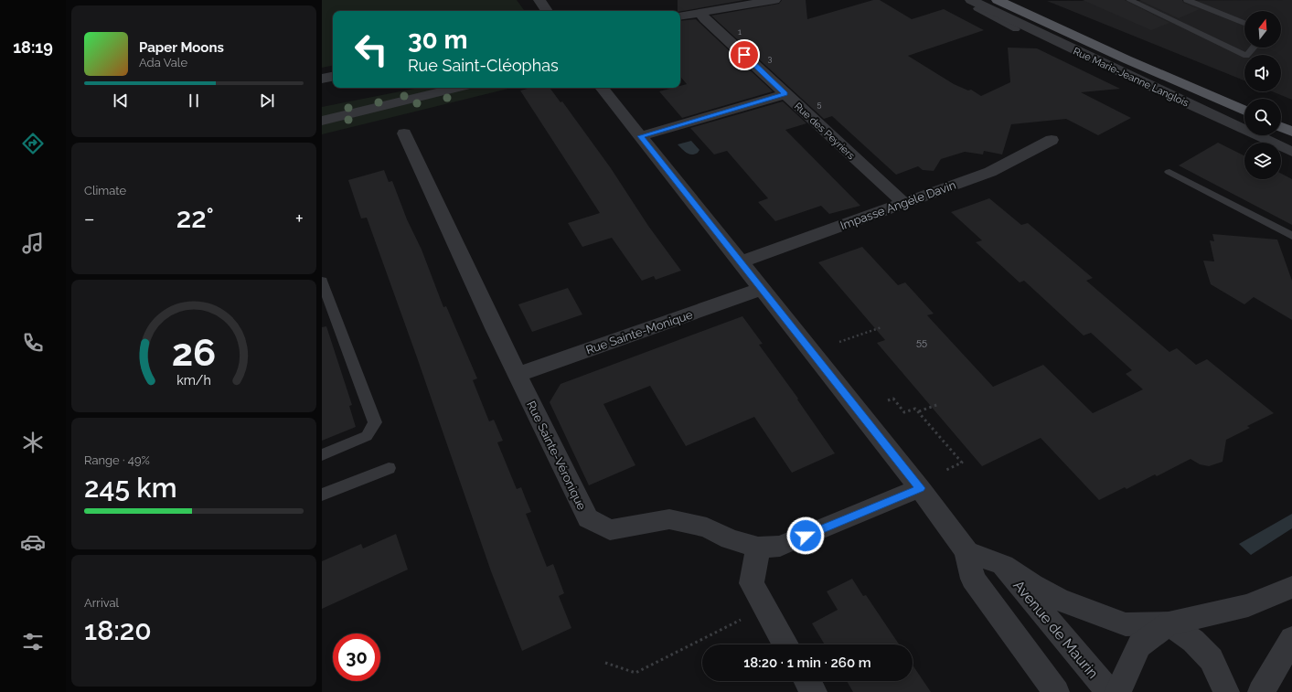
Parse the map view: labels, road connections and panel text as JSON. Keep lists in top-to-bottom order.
{
  "streets": {
    "street": [
      "Rue Marie-Jeanne Langlois",
      "Rue des Peyriers",
      "Impasse Angèle Davin",
      "Rue Sainte-Monique",
      "Rue Sainte-Véronique",
      "Avenue de Maurin"
    ]
  },
  "crossings": [
    ["Rue des Peyriers", "Impasse Angèle Davin"],
    ["Rue Sainte-Monique", "Rue Sainte-Véronique"]
  ],
  "house_numbers": [
    "1",
    "3",
    "5",
    "55"
  ],
  "north": "top",
  "page": {
    "tabs": "18:19",
    "turn": ["30 m", "Rue Saint-Cléophas"],
    "song": ["Paper Moons", "Ada Vale"],
    "tile": [
      "Climate",
      ["Range · 49%", "245 km"],
      ["Arrival", "18:20"]
    ],
    "heat": ["−", "22°", "+"],
    "limit": "30",
    "trip": "18:20 · 1 min · 260 m",
    "gauge": ["26", "km/h"]
  }
}
